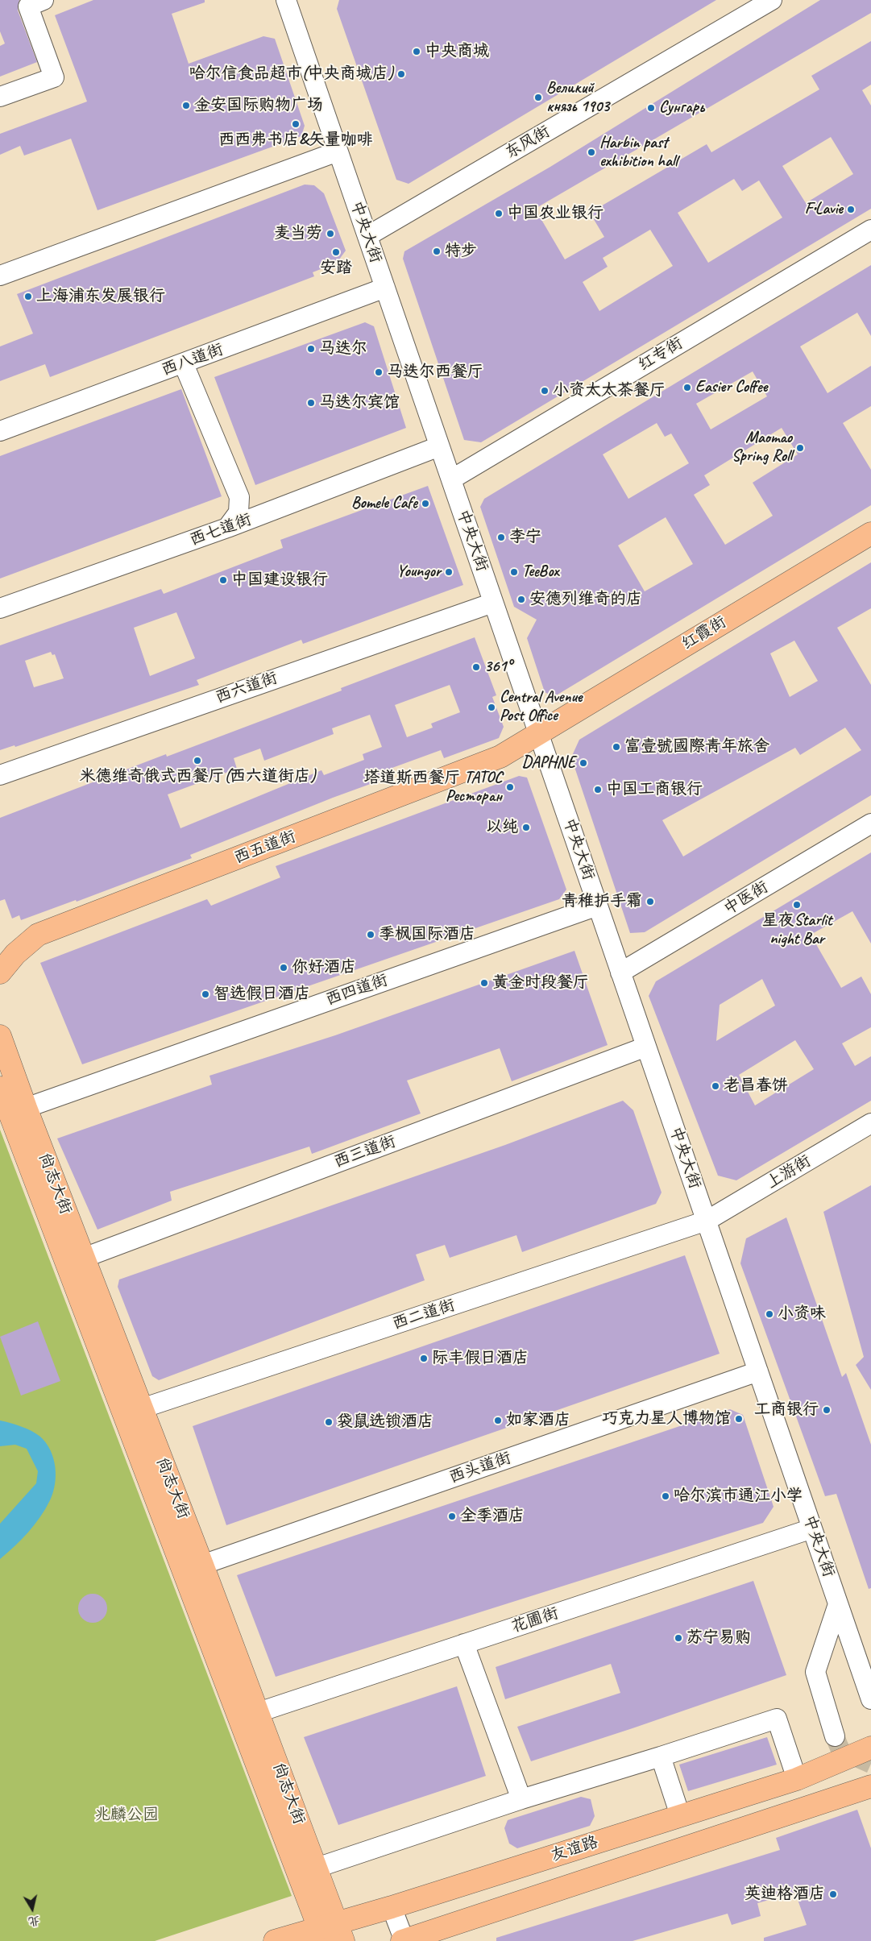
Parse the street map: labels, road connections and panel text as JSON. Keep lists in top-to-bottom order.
{
  "streets": {
    "main road": [
      "红霞街",
      "西五道街",
      "尚志大街",
      "友谊路"
    ],
    "street": [
      "东风街",
      "中央大街",
      "红专街",
      "西八道街",
      "西七道街",
      "西六道街",
      "中医街",
      "西四道街",
      "西三道街",
      "上游街",
      "西二道街",
      "西头道街",
      "花圃街"
    ]
  },
  "crossings": [
    ["东风街", "中央大街"],
    ["中央大街", "红专街"],
    ["中央大街", "西八道街"],
    ["中央大街", "西七道街"],
    ["中央大街", "红霞街"],
    ["中央大街", "西六道街"],
    ["中央大街", "西五道街"],
    ["中央大街", "中医街"],
    ["中央大街", "西四道街"],
    ["中央大街", "西三道街"],
    ["中央大街", "上游街"],
    ["中央大街", "西二道街"],
    ["中央大街", "西头道街"],
    ["中央大街", "花圃街"],
    ["红霞街", "西五道街"],
    ["西四道街", "尚志大街"],
    ["西三道街", "尚志大街"],
    ["上游街", "西二道街"],
    ["尚志大街", "西二道街"],
    ["尚志大街", "西头道街"],
    ["尚志大街", "花圃街"],
    ["尚志大街", "友谊路"]
  ],
  "parks": ["兆麟公园"],
  "places": [
    "中央商城",
    "哈尔信食品超市(中央商城店)",
    "Великий князь 1903",
    "金安国际购物广场",
    "Сунгарь",
    "西西弗书店&矢量咖啡",
    "Harbin past exhibition hall",
    "F•Lavie",
    "中国农业银行",
    "麦当劳",
    "特步",
    "安踏",
    "上海浦东发展银行",
    "马迭尔",
    "马迭尔西餐厅",
    "Easier Coffee",
    "小资太太茶餐厅",
    "马迭尔宾馆",
    "Maomao Spring Roll",
    "Bomele Cafe",
    "李宁",
    "Youngor",
    "TeeBox",
    "中国建设银行",
    "安德列维奇的店",
    "361°",
    "Central Avenue Post Office",
    "富壹號國際青年旅舍",
    "米德维奇俄式西餐厅(西六道街店)",
    "DAPHNE",
    "塔道斯西餐厅 TATOC Ресторан",
    "中国工商银行",
    "以纯",
    "青稚护手霜",
    "星夜Starlit night Bar",
    "季枫国际酒店",
    "你好酒店",
    "黄金时段餐厅",
    "智选假日酒店",
    "老昌春饼",
    "小资味",
    "际丰假日酒店",
    "工商银行",
    "巧克力星人博物馆",
    "如家酒店",
    "袋鼠选锁酒店",
    "哈尔滨市通江小学",
    "全季酒店",
    "苏宁易购",
    "英迪格酒店"
  ],
  "north": "bottom"
}
